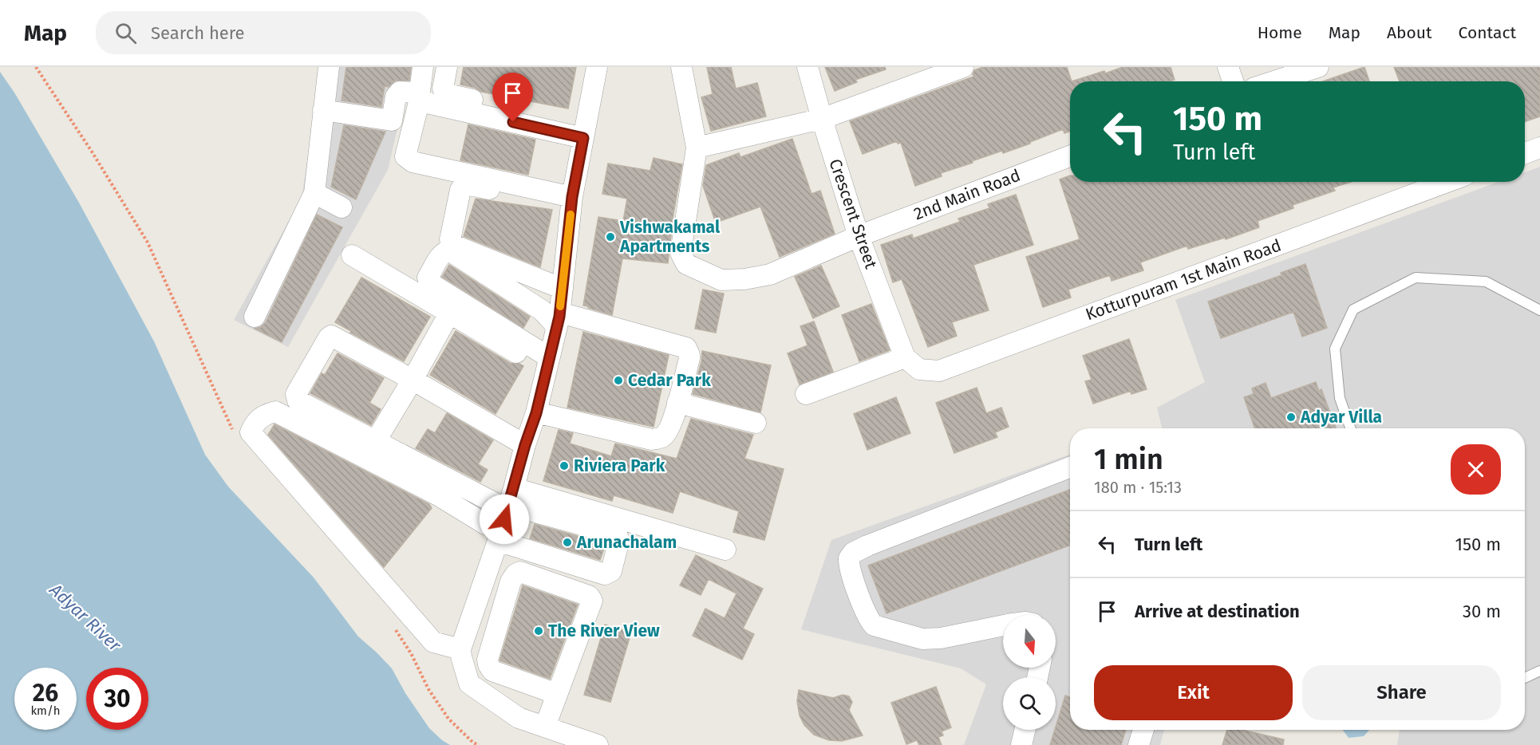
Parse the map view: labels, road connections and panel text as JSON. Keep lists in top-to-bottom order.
{
  "streets": {
    "street": ["2nd Main Road", "Crescent Street", "Kotturpuram 1st Main Road"]
  },
  "crossings": [
    ["2nd Main Road", "Crescent Street"],
    ["Crescent Street", "Kotturpuram 1st Main Road"]
  ],
  "water": ["Adyar River"],
  "places": [
    "Vishwakamal Apartments",
    "Cedar Park",
    "Adyar Villa",
    "Riviera Park",
    "Arunachalam",
    "The River View"
  ],
  "north": "bottom",
  "page": {
    "header": "Map",
    "search": "Search here",
    "nav": [
      "Home",
      "Map",
      "About",
      "Contact"
    ],
    "turn": ["150 m", "Turn left"],
    "heading": ["1 min", "180 m · 15:13"],
    "list": [
      {
        "name": "Turn left",
        "value": "150 m"
      },
      {
        "name": "Arrive at destination",
        "value": "30 m"
      }
    ],
    "buttons": ["Exit", "Share"],
    "speed": "26 km/h",
    "limit": "30"
  }
}
